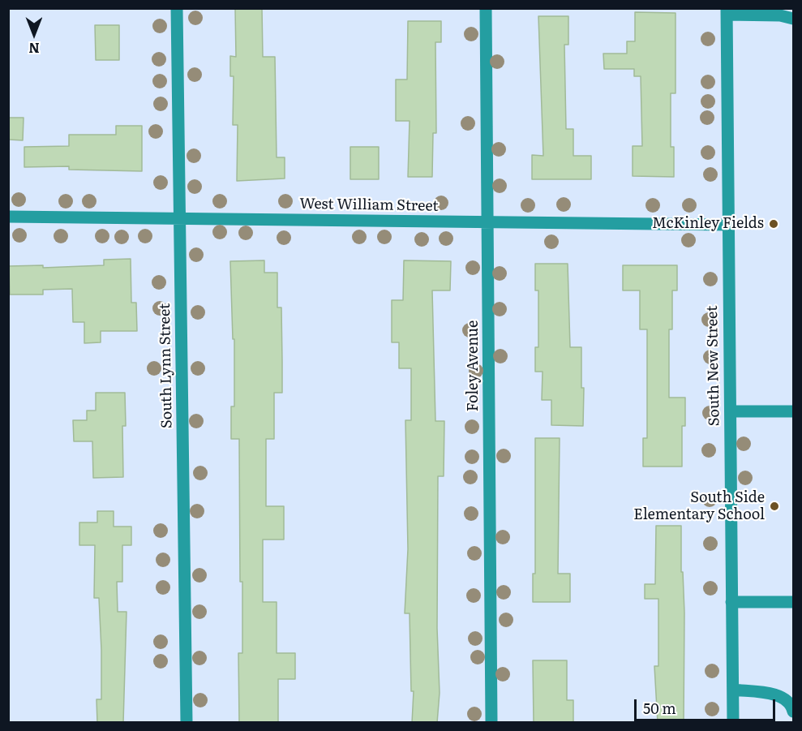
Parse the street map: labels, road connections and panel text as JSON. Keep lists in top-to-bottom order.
{
  "streets": {
    "street": [
      "West William Street",
      "South Lynn Street",
      "Foley Avenue",
      "South New Street"
    ]
  },
  "crossings": [
    ["West William Street", "South Lynn Street"],
    ["West William Street", "Foley Avenue"],
    ["West William Street", "South New Street"]
  ],
  "places": ["McKinley Fields", "South Side Elementary School"],
  "scale_bar": "50 m",
  "north": "bottom"
}
